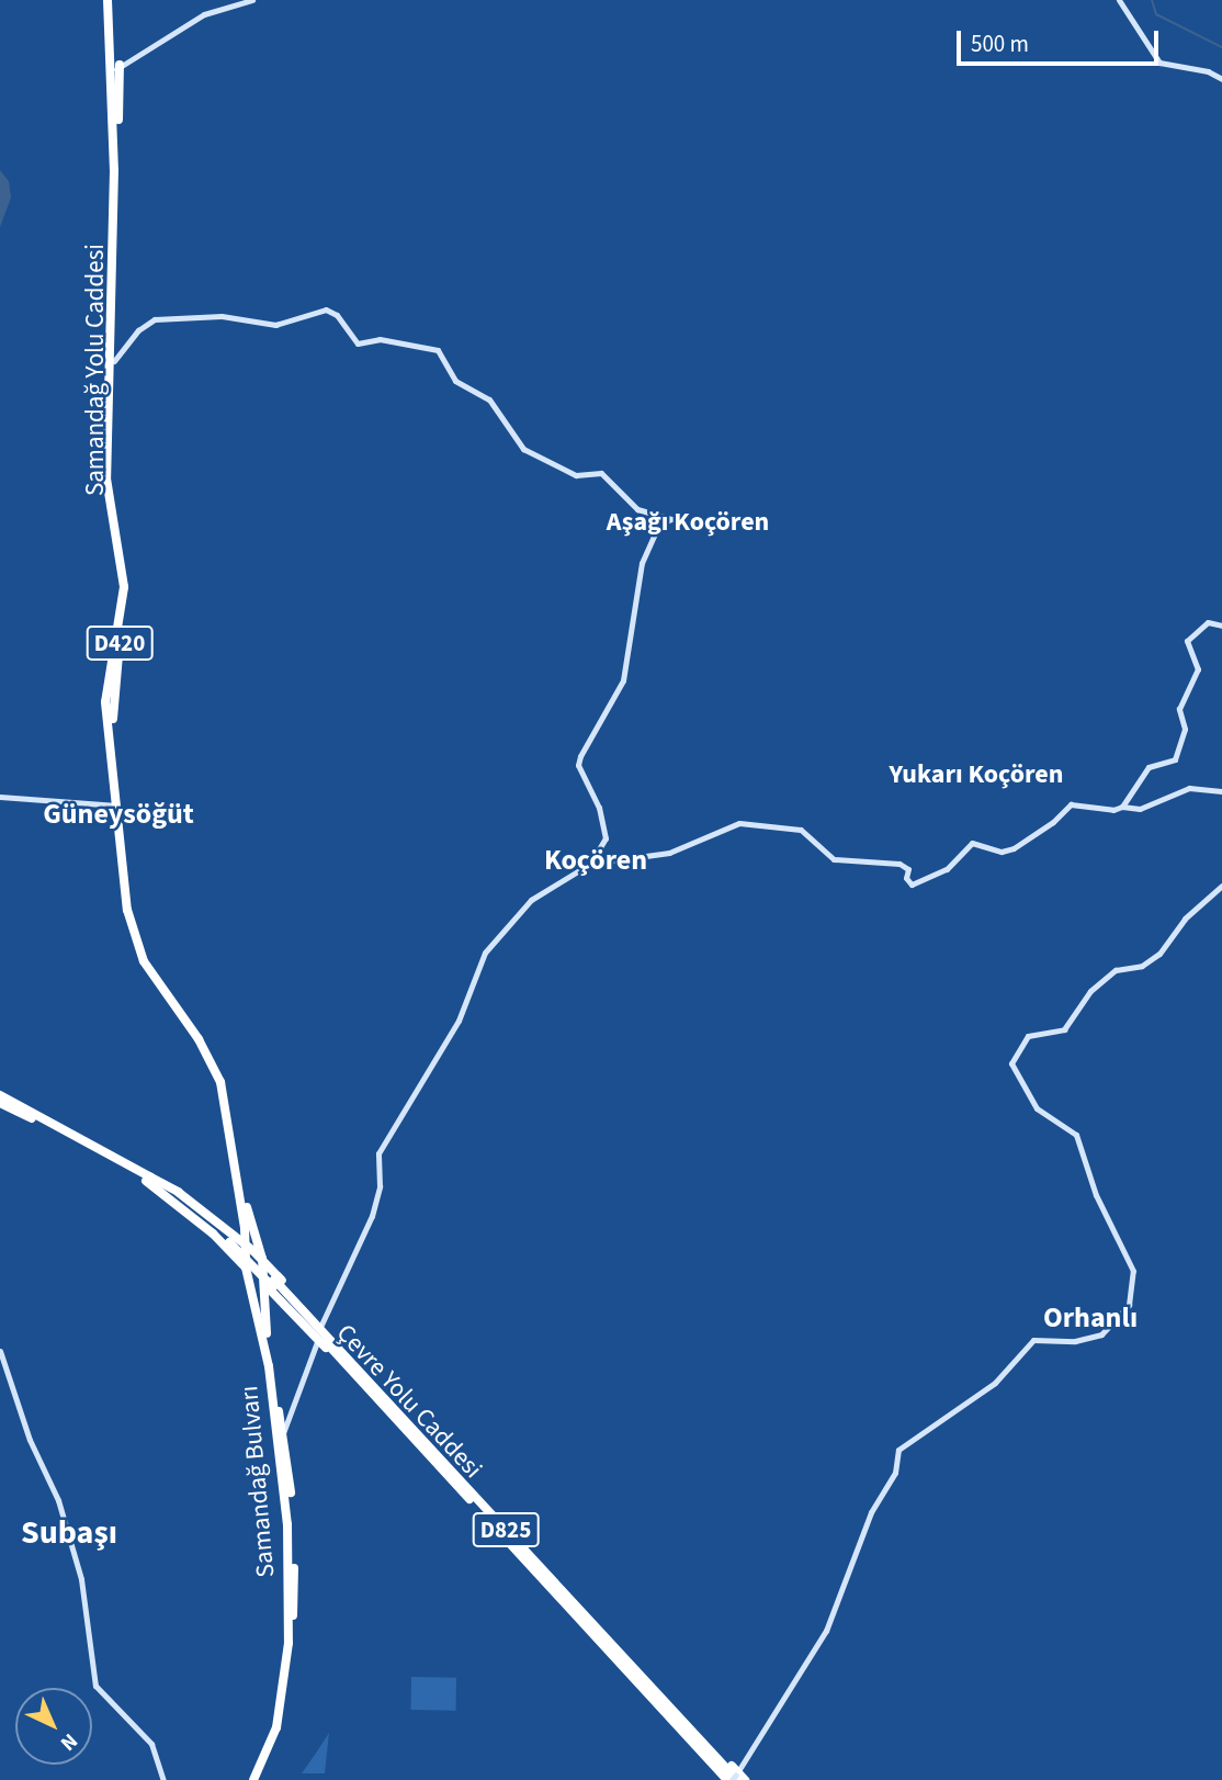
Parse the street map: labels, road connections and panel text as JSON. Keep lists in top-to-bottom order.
{
  "streets": {
    "highway": [
      "Samandağ Yolu Caddesi",
      "D420",
      "Çevre Yolu Caddesi",
      "Samandağ Bulvarı",
      "D825"
    ]
  },
  "crossings": [
    ["Samandağ Yolu Caddesi", "D420"],
    ["D420", "Samandağ Bulvarı"]
  ],
  "districts": [
    "Aşağı Koçören",
    "Yukarı Koçören",
    "Güneysöğüt",
    "Koçören",
    "Orhanlı",
    "Subaşı"
  ],
  "scale_bar": "500 m",
  "north": "bottom right"
}
